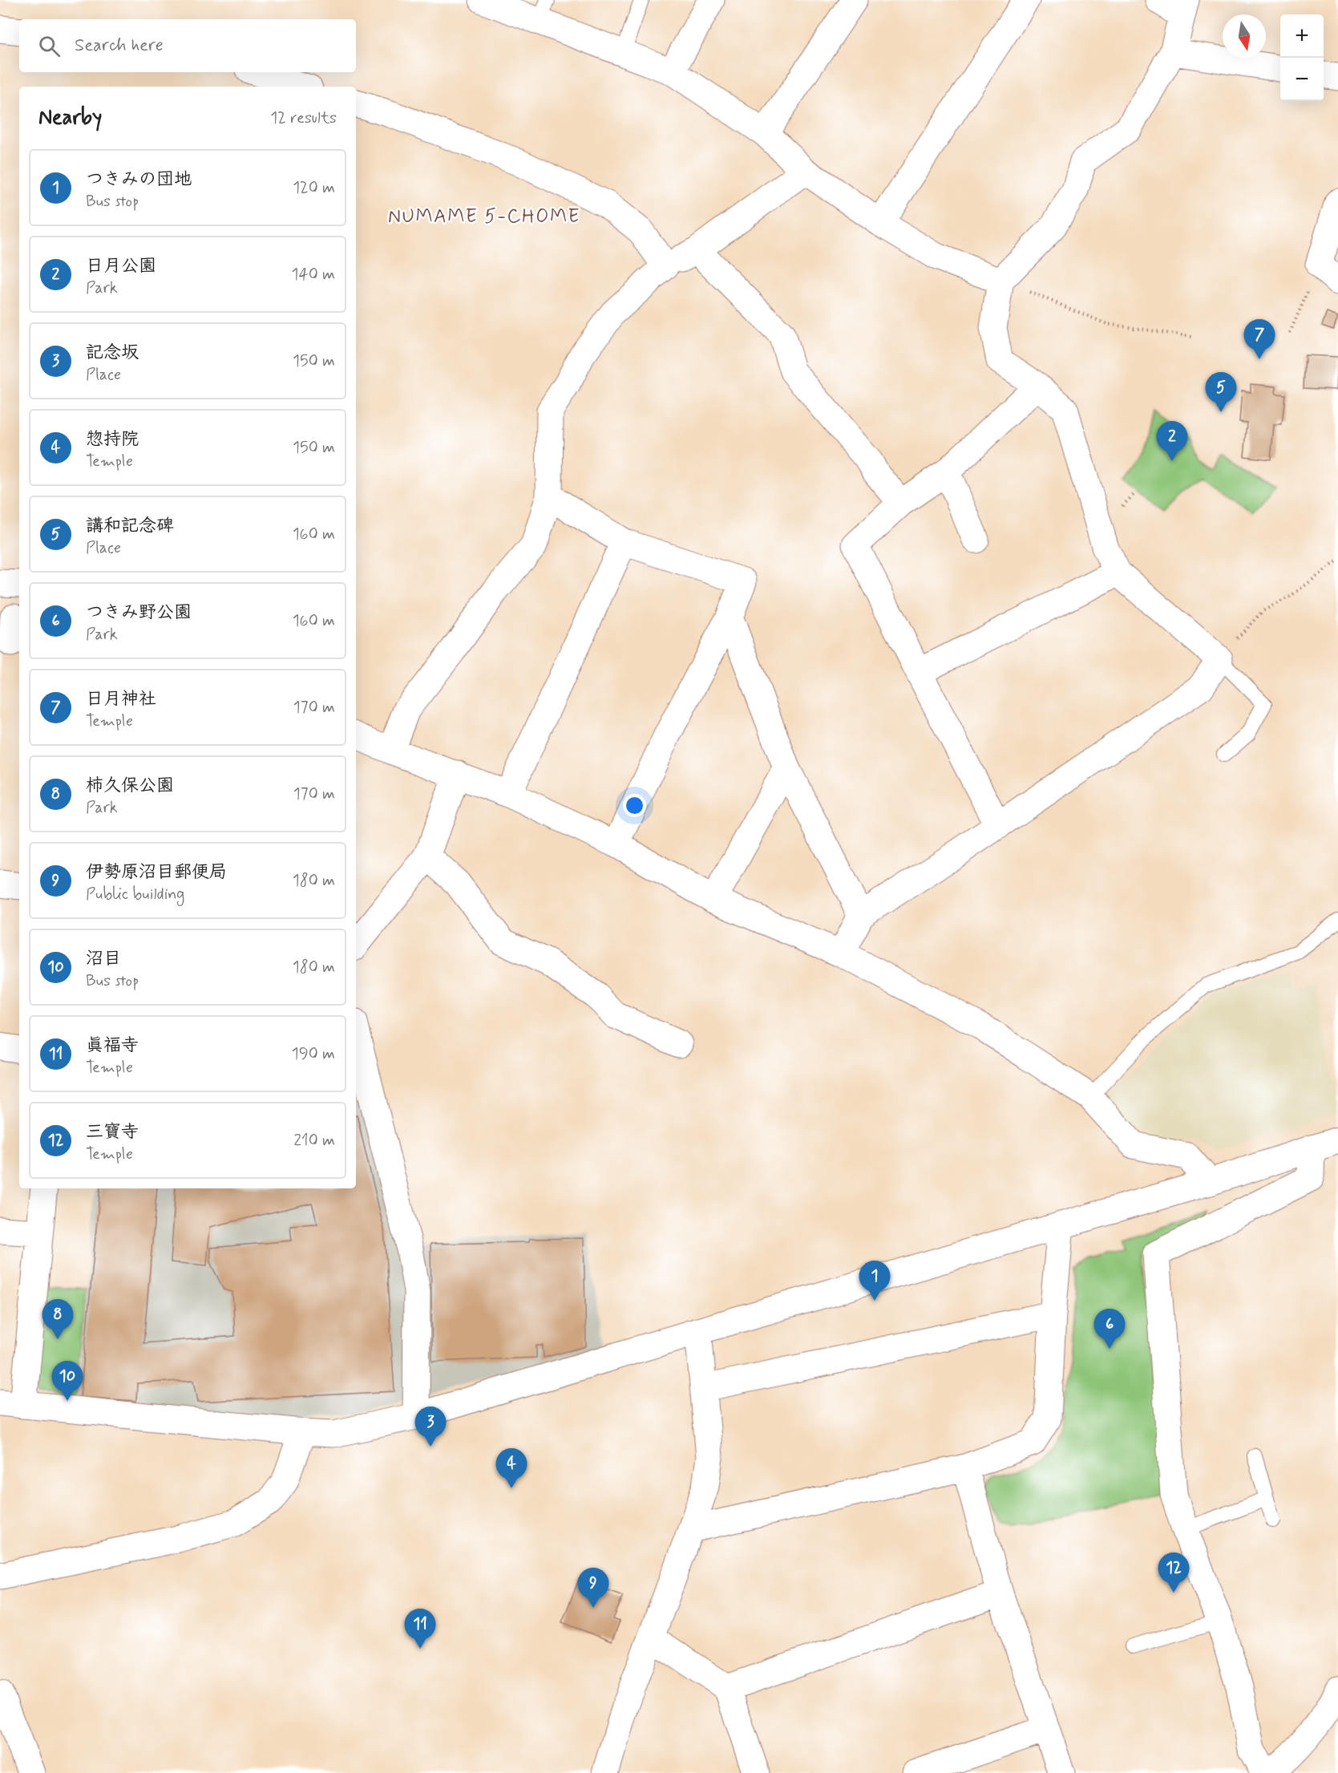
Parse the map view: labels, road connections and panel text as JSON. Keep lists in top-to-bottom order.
{
  "districts": ["NUMAME 5-CHOME"],
  "north": "bottom",
  "page": {
    "map_buttons": ["+", "−"],
    "search": "Search here",
    "heading": ["Nearby", "12 results"],
    "list": [
      {
        "mark": "1",
        "name": "つきみの団地",
        "note": "Bus stop",
        "value": "120 m"
      },
      {
        "mark": "2",
        "name": "日月公園",
        "note": "Park",
        "value": "140 m"
      },
      {
        "mark": "3",
        "name": "記念坂",
        "note": "Place",
        "value": "150 m"
      },
      {
        "mark": "4",
        "name": "惣持院",
        "note": "Temple",
        "value": "150 m"
      },
      {
        "mark": "5",
        "name": "講和記念碑",
        "note": "Place",
        "value": "160 m"
      },
      {
        "mark": "6",
        "name": "つきみ野公園",
        "note": "Park",
        "value": "160 m"
      },
      {
        "mark": "7",
        "name": "日月神社",
        "note": "Temple",
        "value": "170 m"
      },
      {
        "mark": "8",
        "name": "柿久保公園",
        "note": "Park",
        "value": "170 m"
      },
      {
        "mark": "9",
        "name": "伊勢原沼目郵便局",
        "note": "Public building",
        "value": "180 m"
      },
      {
        "mark": "10",
        "name": "沼目",
        "note": "Bus stop",
        "value": "180 m"
      },
      {
        "mark": "11",
        "name": "眞福寺",
        "note": "Temple",
        "value": "190 m"
      },
      {
        "mark": "12",
        "name": "三寶寺",
        "note": "Temple",
        "value": "210 m"
      }
    ],
    "pins": [
      "7",
      "5",
      "2",
      "1",
      "8",
      "6",
      "10",
      "3",
      "4",
      "12",
      "9",
      "11"
    ]
  }
}
